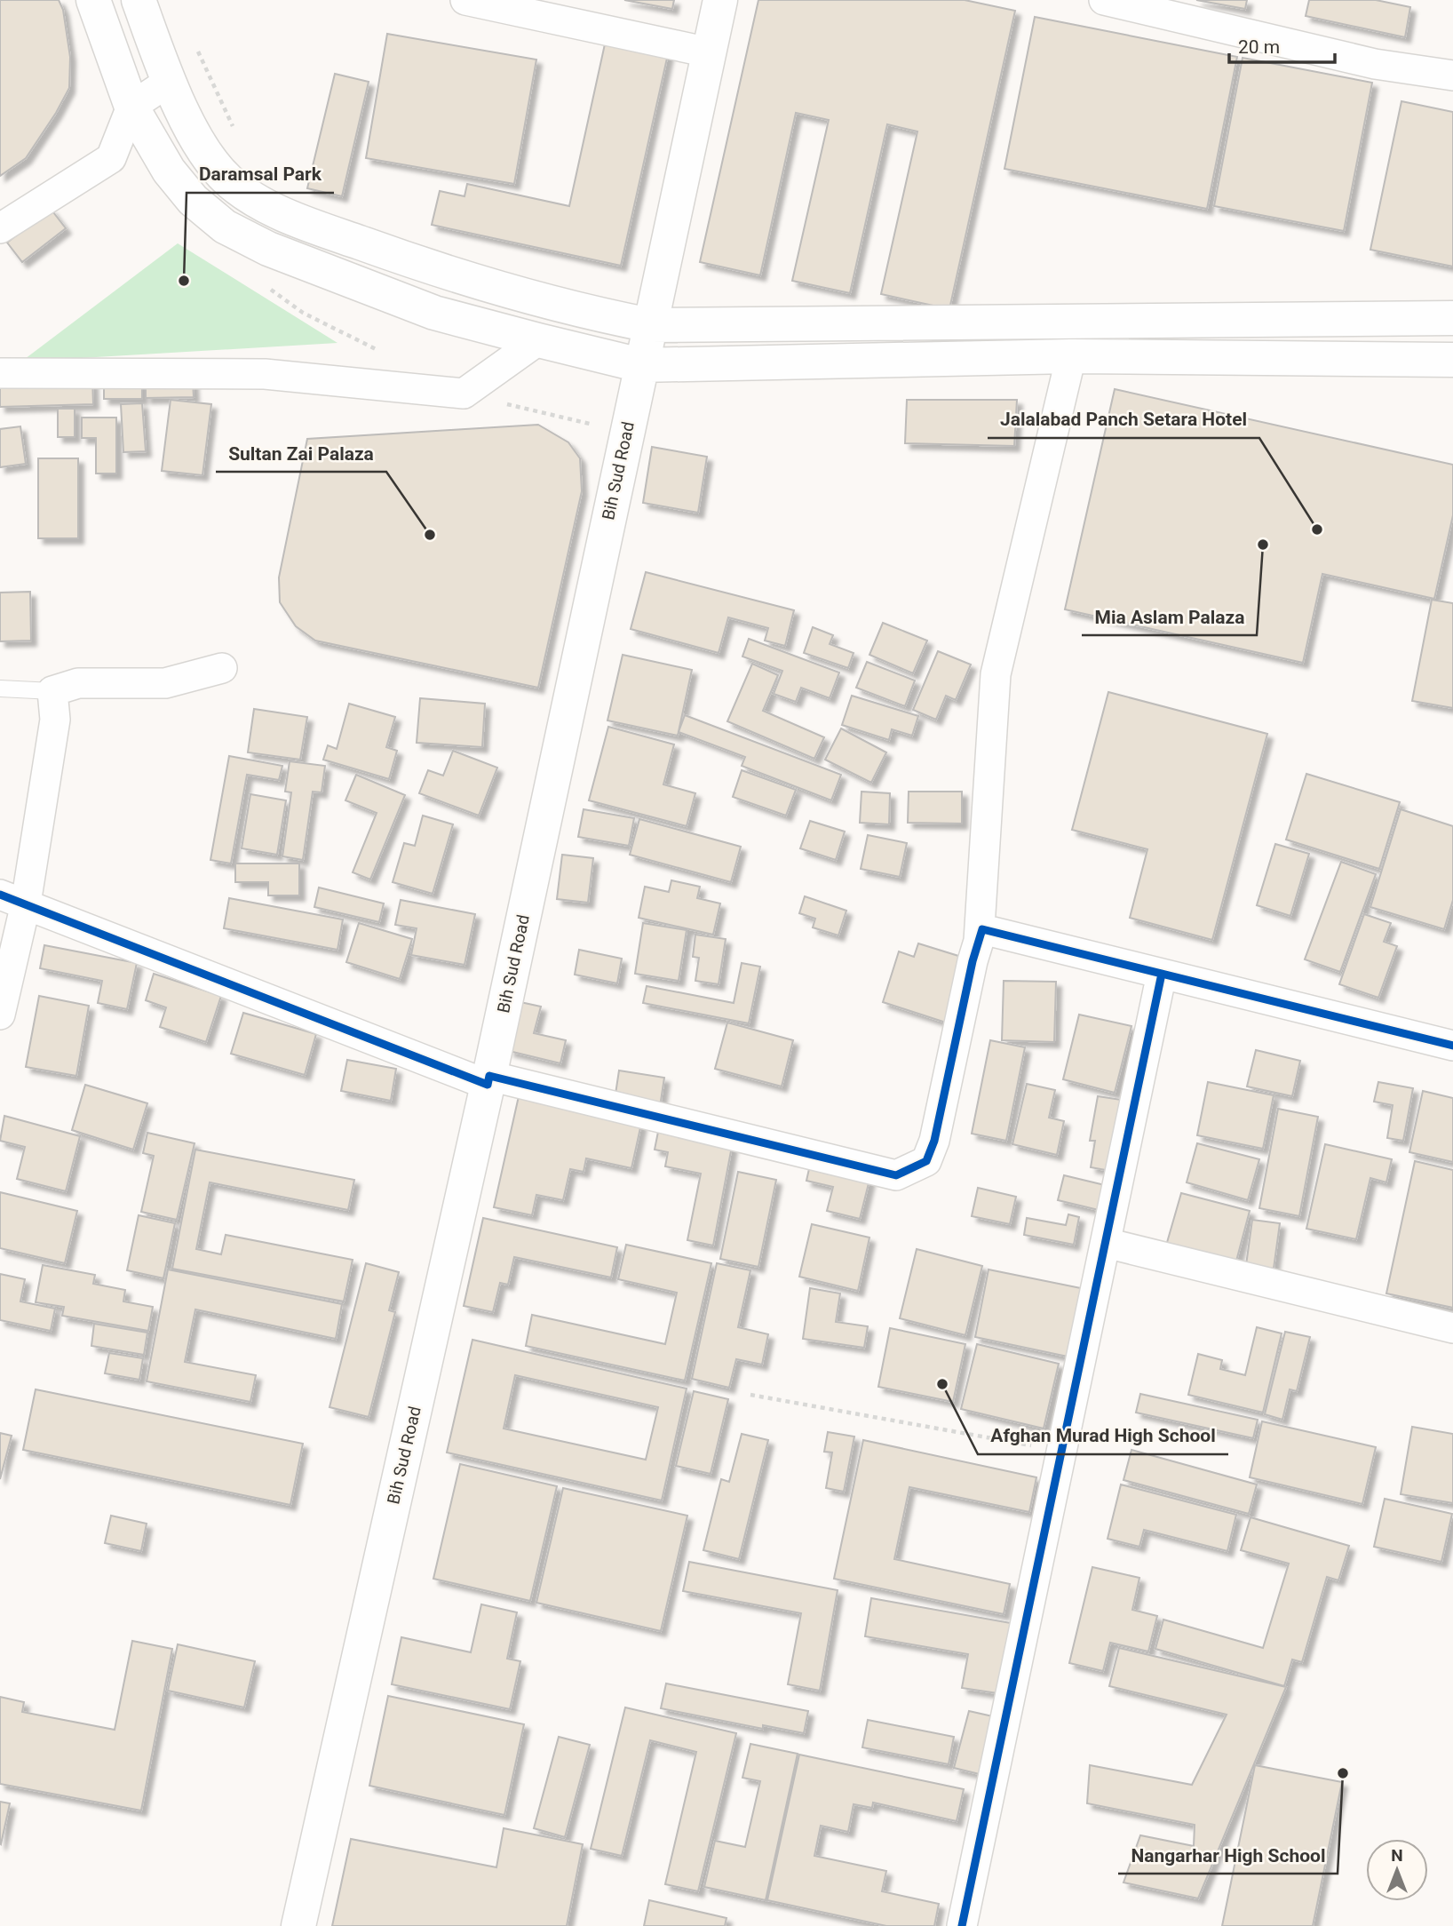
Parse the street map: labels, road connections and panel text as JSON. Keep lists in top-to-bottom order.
{
  "streets": {
    "main road": ["Bih Sud Road"]
  },
  "places": [
    "Daramsal Park",
    "Jalalabad Panch Setara Hotel",
    "Sultan Zai Palaza",
    "Mia Aslam Palaza",
    "Afghan Murad High School",
    "Nangarhar High School"
  ],
  "scale_bar": "20 m",
  "north": "top"
}
